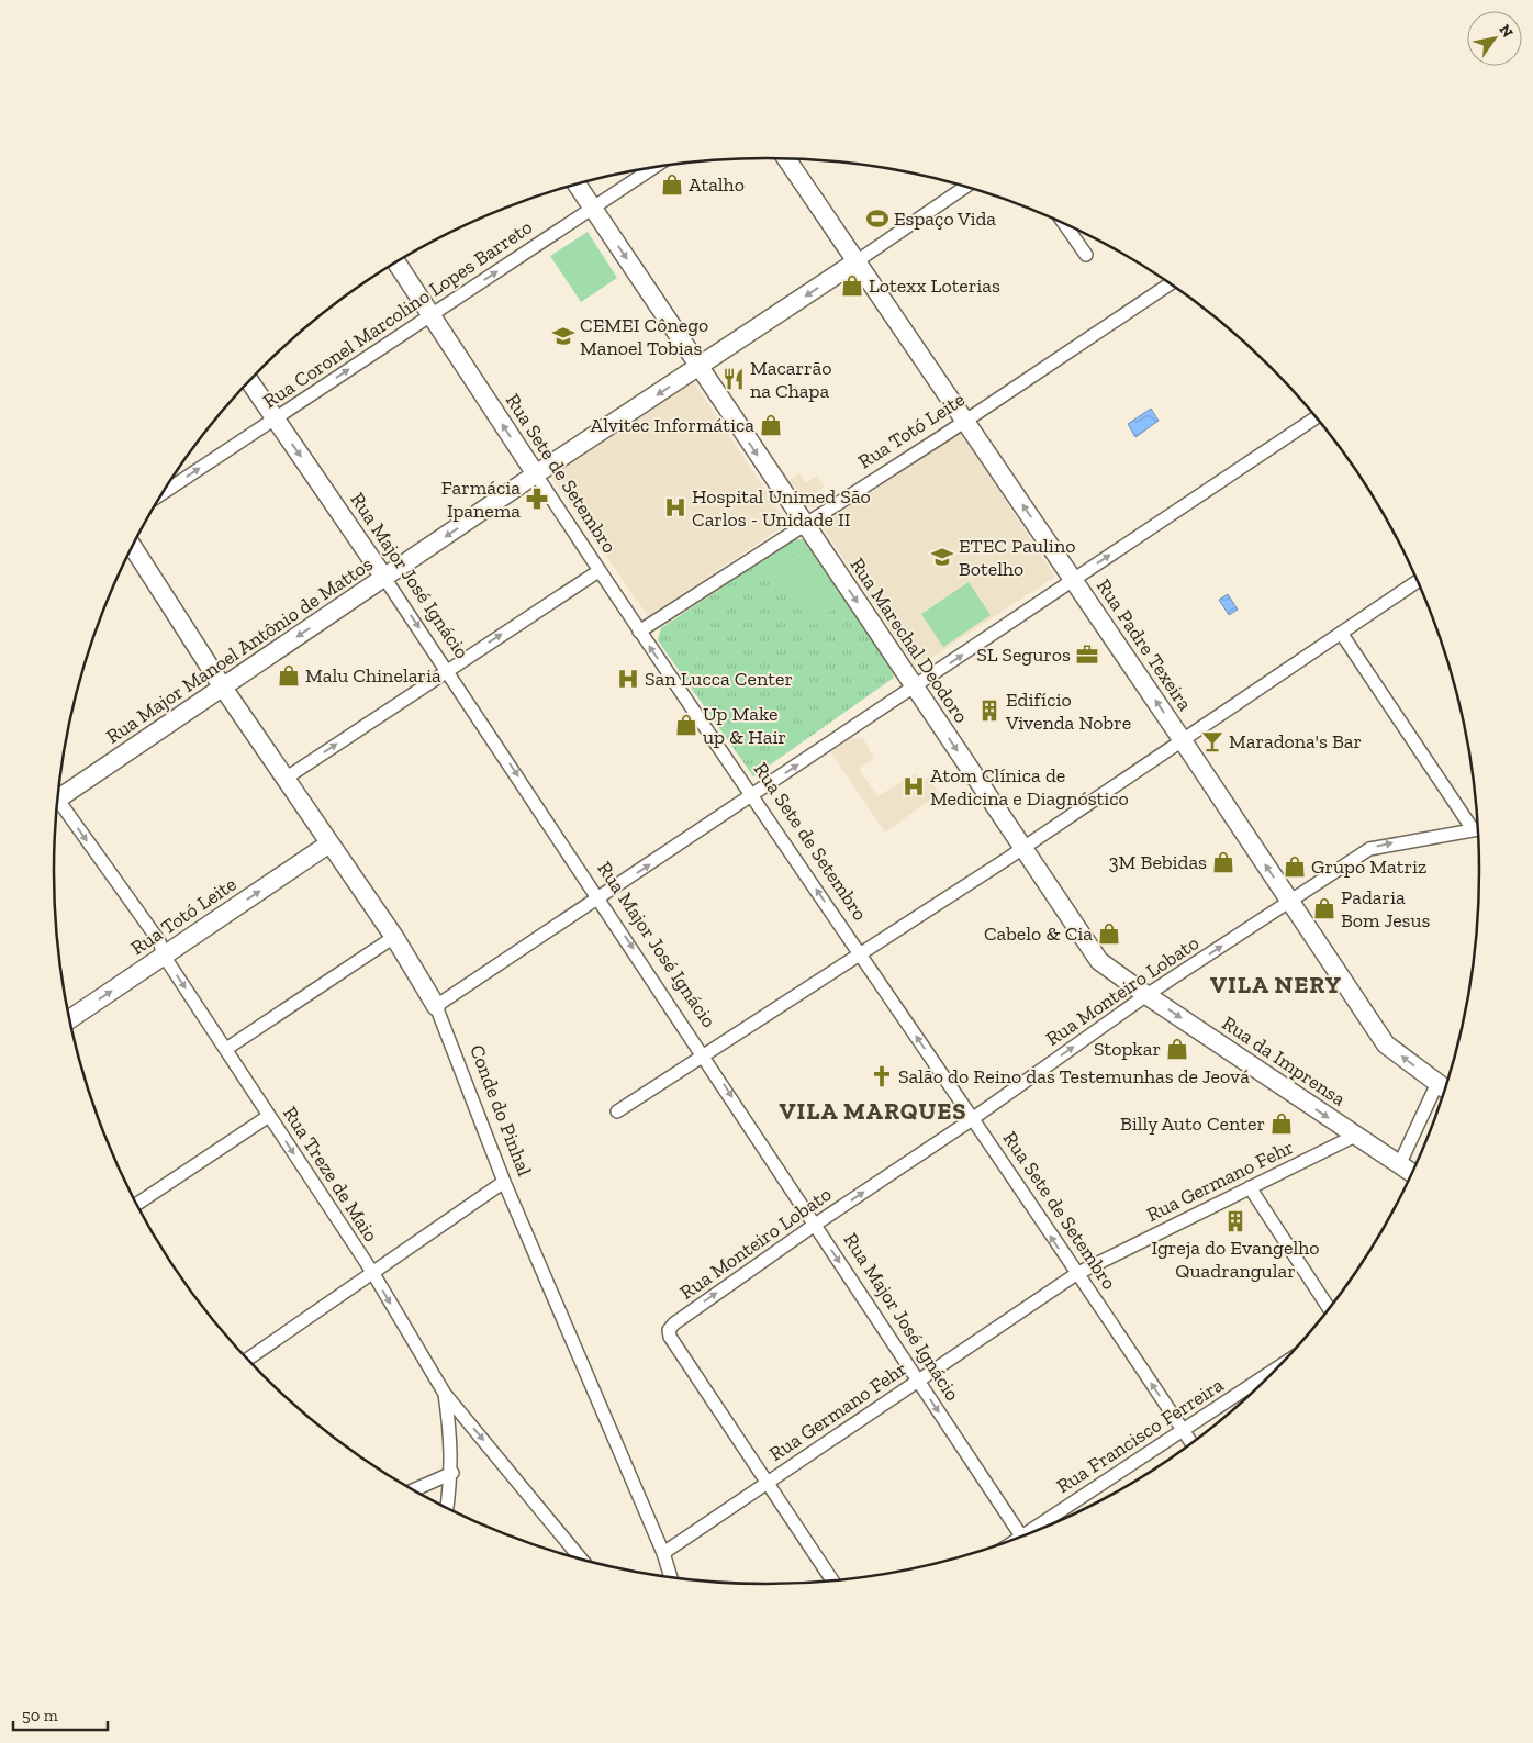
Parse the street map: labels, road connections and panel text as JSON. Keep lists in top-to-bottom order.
{
  "streets": {
    "main road": [
      "Rua Totó Leite",
      "Rua Sete de Setembro",
      "Rua Major José Ignácio",
      "Rua Marechal Deodoro",
      "Rua Padre Texeira",
      "Rua Major Manoel Antônio de Mattos",
      "Rua da Imprensa",
      "Conde do Pinhal"
    ],
    "street": [
      "Rua Coronel Marcolino Lopes Barreto",
      "Rua Monteiro Lobato",
      "Rua Treze de Maio",
      "Rua Germano Fehr",
      "Rua Francisco Ferreira"
    ]
  },
  "crossings": [
    ["Rua Coronel Marcolino Lopes Barreto", "Rua Sete de Setembro"],
    ["Rua Coronel Marcolino Lopes Barreto", "Rua Major José Ignácio"],
    ["Rua Coronel Marcolino Lopes Barreto", "Rua Marechal Deodoro"],
    ["Rua Totó Leite", "Rua Sete de Setembro"],
    ["Rua Totó Leite", "Rua Marechal Deodoro"],
    ["Rua Totó Leite", "Rua Padre Texeira"],
    ["Rua Totó Leite", "Conde do Pinhal"],
    ["Rua Totó Leite", "Rua Treze de Maio"],
    ["Rua Sete de Setembro", "Rua Major Manoel Antônio de Mattos"],
    ["Rua Sete de Setembro", "Rua Monteiro Lobato"],
    ["Rua Sete de Setembro", "Rua Germano Fehr"],
    ["Rua Sete de Setembro", "Rua Francisco Ferreira"],
    ["Rua Major José Ignácio", "Rua Major Manoel Antônio de Mattos"],
    ["Rua Major José Ignácio", "Rua Monteiro Lobato"],
    ["Rua Major José Ignácio", "Rua Germano Fehr"],
    ["Rua Marechal Deodoro", "Rua Major Manoel Antônio de Mattos"],
    ["Rua Marechal Deodoro", "Rua da Imprensa"],
    ["Rua Padre Texeira", "Rua Major Manoel Antônio de Mattos"],
    ["Rua Padre Texeira", "Rua Monteiro Lobato"],
    ["Rua Major Manoel Antônio de Mattos", "Conde do Pinhal"],
    ["Rua Monteiro Lobato", "Rua da Imprensa"],
    ["Rua Monteiro Lobato", "Rua Germano Fehr"],
    ["Rua da Imprensa", "Rua Germano Fehr"],
    ["Conde do Pinhal", "Rua Germano Fehr"]
  ],
  "one_way": [
    "Rua Coronel Marcolino Lopes Barreto",
    "Rua Sete de Setembro",
    "Rua Major José Ignácio",
    "Rua Marechal Deodoro",
    "Rua Padre Texeira",
    "Rua Monteiro Lobato",
    "Rua da Imprensa",
    "Rua Treze de Maio"
  ],
  "districts": ["VILA NERY", "VILA MARQUES"],
  "places": {
    "shop": [
      "Atalho",
      "Lotexx Loterias",
      "Alvitec Informática",
      "Malu Chinelaria",
      "Up Make up & Hair",
      "3M Bebidas",
      "Grupo Matriz",
      "Padaria Bom Jesus",
      "Cabelo & Cia",
      "Stopkar",
      "Billy Auto Center"
    ],
    "sports": ["Espaço Vida"],
    "school or university": ["CEMEI Cônego Manoel Tobias", "ETEC Paulino Botelho"],
    "restaurant": ["Macarrão na Chapa"],
    "pharmacy": ["Farmácia Ipanema"],
    "hospital": ["Hospital Unimed São Carlos - Unidade II", "San Lucca Center", "Atom Clínica de Medicina e Diagnóstico"],
    "office": ["SL Seguros"],
    "building": ["Edifício Vivenda Nobre", "Igreja do Evangelho Quadrangular"],
    "bar": ["Maradona's Bar"],
    "church": ["Salão do Reino das Testemunhas de Jeová"]
  },
  "scale_bar": "50 m",
  "north": "top right"
}
